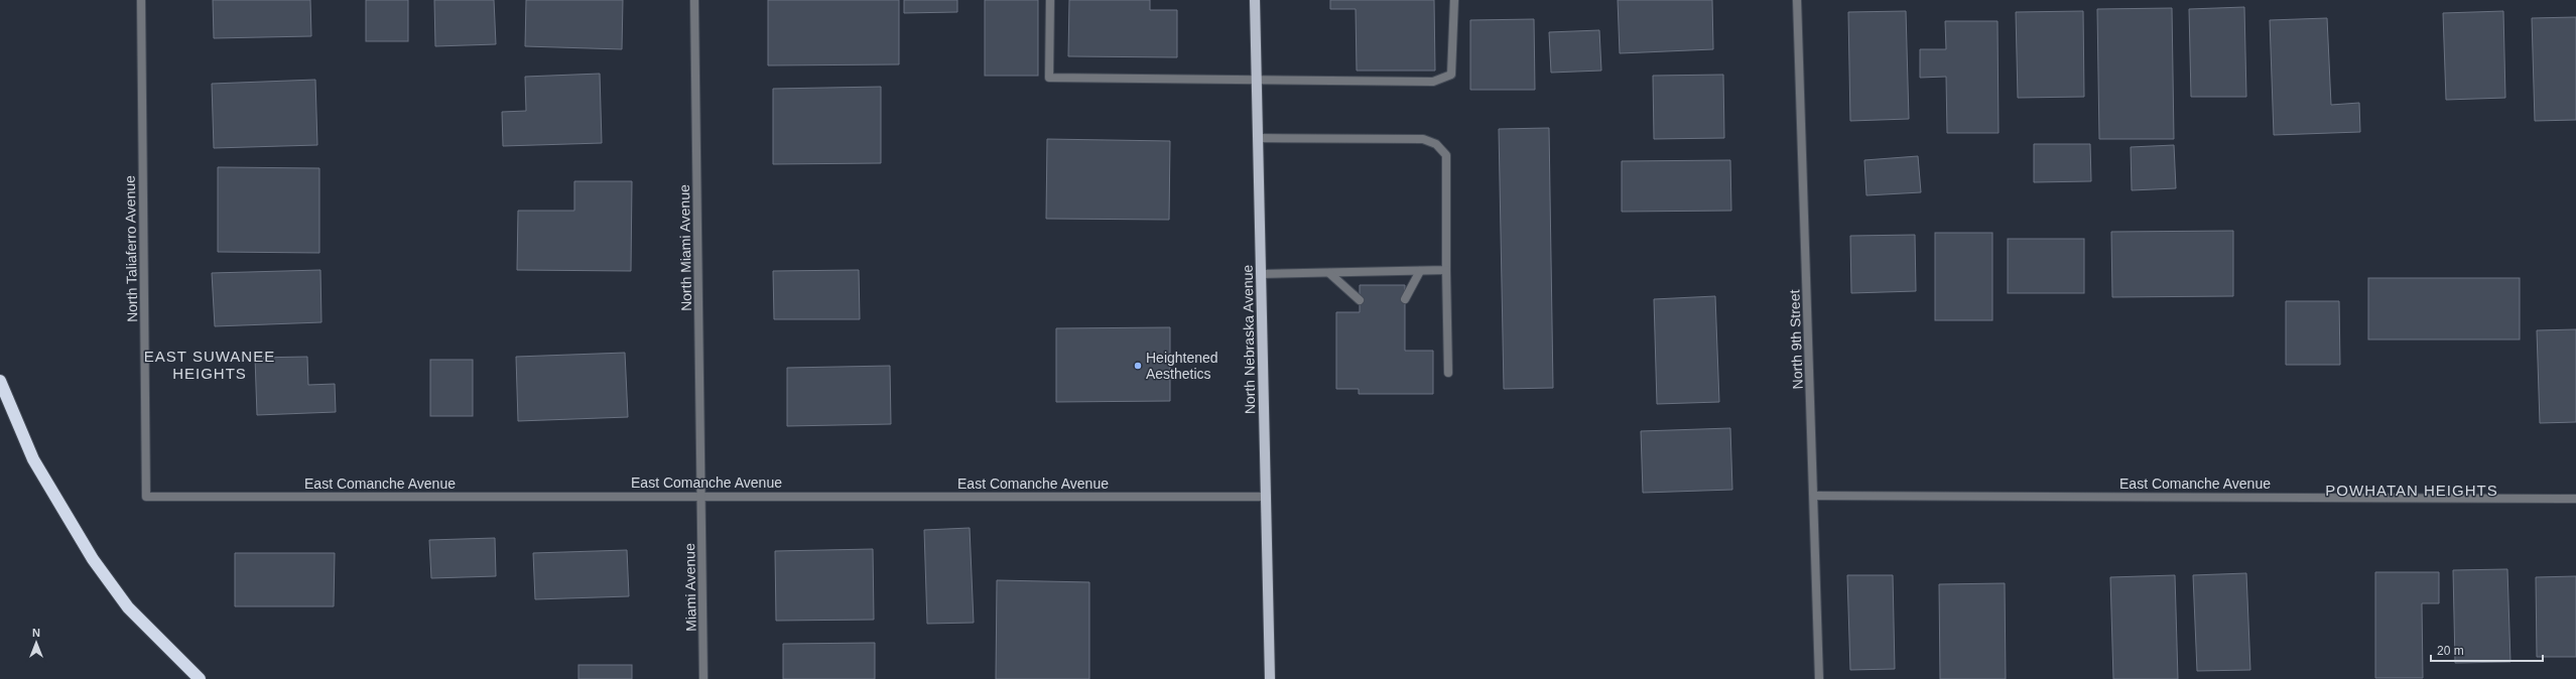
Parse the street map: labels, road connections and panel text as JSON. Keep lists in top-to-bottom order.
{
  "streets": {
    "main road": ["North Nebraska Avenue"],
    "street": [
      "North Miami Avenue",
      "North Taliaferro Avenue",
      "North 9th Street",
      "East Comanche Avenue",
      "Miami Avenue"
    ]
  },
  "crossings": [
    ["North Miami Avenue", "East Comanche Avenue"],
    ["North Miami Avenue", "Miami Avenue"],
    ["North Taliaferro Avenue", "East Comanche Avenue"],
    ["North Nebraska Avenue", "East Comanche Avenue"],
    ["North 9th Street", "East Comanche Avenue"],
    ["East Comanche Avenue", "Miami Avenue"]
  ],
  "districts": ["EAST SUWANEE HEIGHTS", "POWHATAN HEIGHTS"],
  "places": ["Heightened Aesthetics"],
  "scale_bar": "20 m",
  "north": "top"
}
